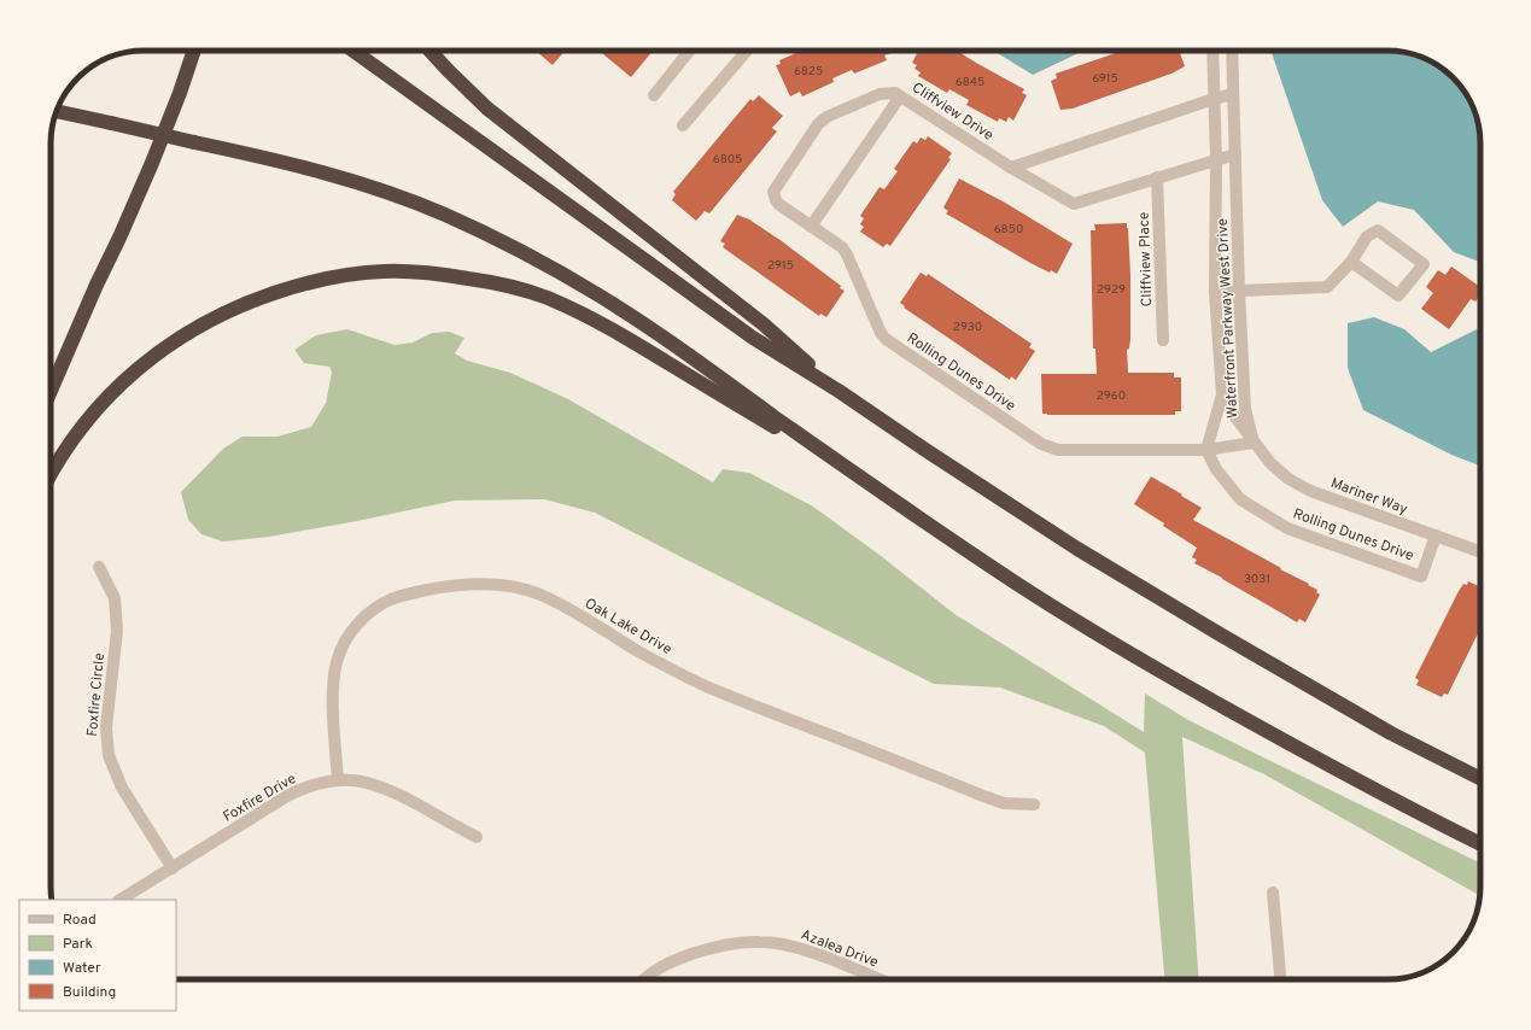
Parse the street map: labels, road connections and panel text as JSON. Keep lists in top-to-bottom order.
{
  "streets": {
    "street": [
      "Cliffview Drive",
      "Cliffview Place",
      "Waterfront Parkway West Drive",
      "Rolling Dunes Drive",
      "Mariner Way",
      "Oak Lake Drive",
      "Foxfire Circle",
      "Foxfire Drive",
      "Azalea Drive"
    ]
  },
  "crossings": [
    ["Cliffview Drive", "Cliffview Place"],
    ["Cliffview Drive", "Waterfront Parkway West Drive"],
    ["Cliffview Drive", "Rolling Dunes Drive"],
    ["Waterfront Parkway West Drive", "Rolling Dunes Drive"],
    ["Waterfront Parkway West Drive", "Mariner Way"],
    ["Rolling Dunes Drive", "Mariner Way"],
    ["Oak Lake Drive", "Foxfire Drive"],
    ["Foxfire Circle", "Foxfire Drive"]
  ],
  "house_numbers": [
    "6825",
    "6915",
    "6845",
    "6805",
    "6850",
    "2915",
    "2929",
    "2930",
    "2960",
    "3031"
  ],
  "legend": [
    "Road",
    "Park",
    "Water",
    "Building"
  ]
}
